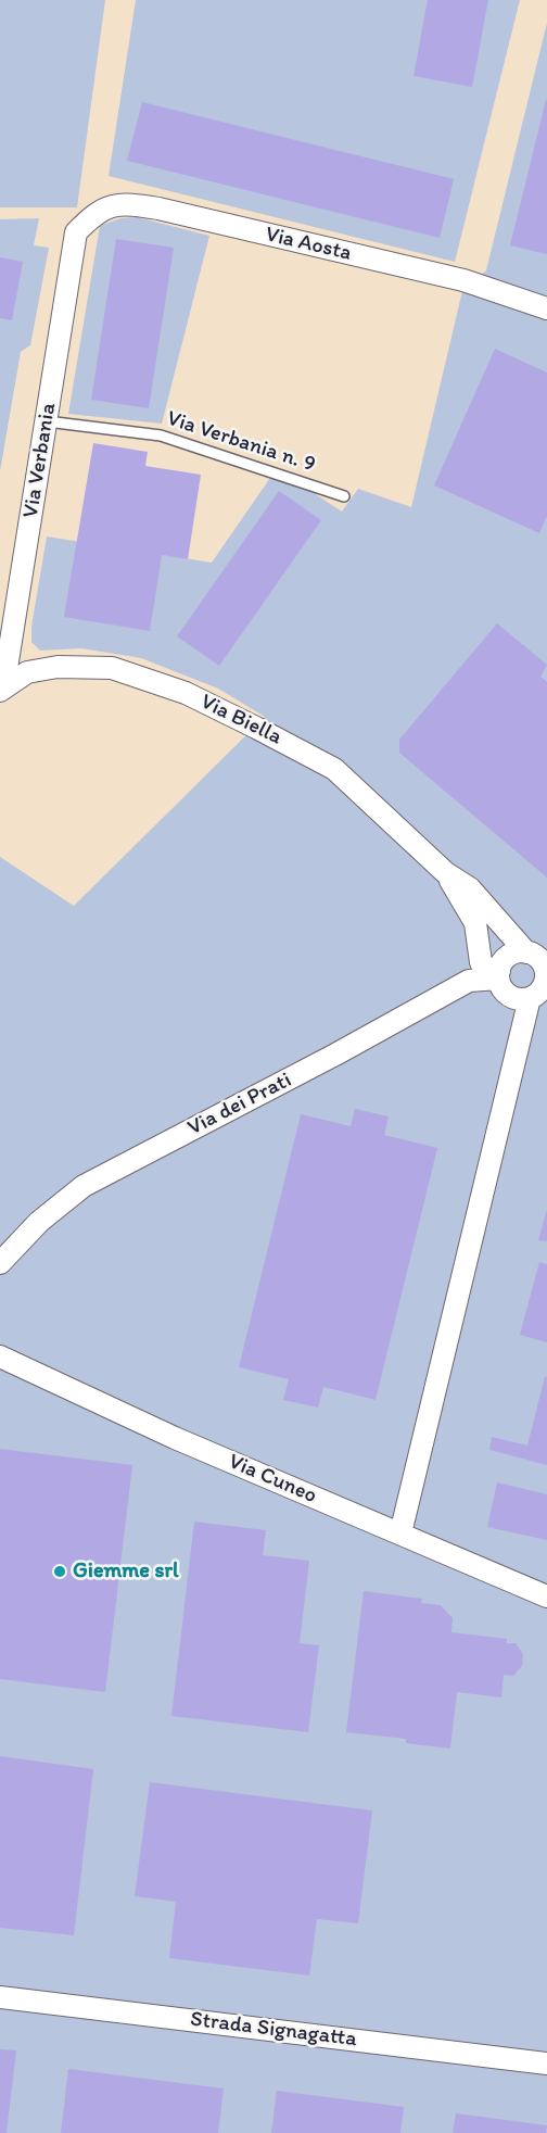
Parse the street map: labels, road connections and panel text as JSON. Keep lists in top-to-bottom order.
{
  "streets": {
    "street": [
      "Via Aosta",
      "Via Verbania",
      "Via Biella",
      "Via dei Prati",
      "Via Cuneo",
      "Strada Signagatta"
    ],
    "lane": ["Via Verbania n. 9"]
  },
  "crossings": [
    ["Via Aosta", "Via Verbania"],
    ["Via Verbania n. 9", "Via Verbania"],
    ["Via Verbania", "Via Biella"],
    ["Via Biella", "Via dei Prati"]
  ],
  "places": ["Giemme srl"]
}
